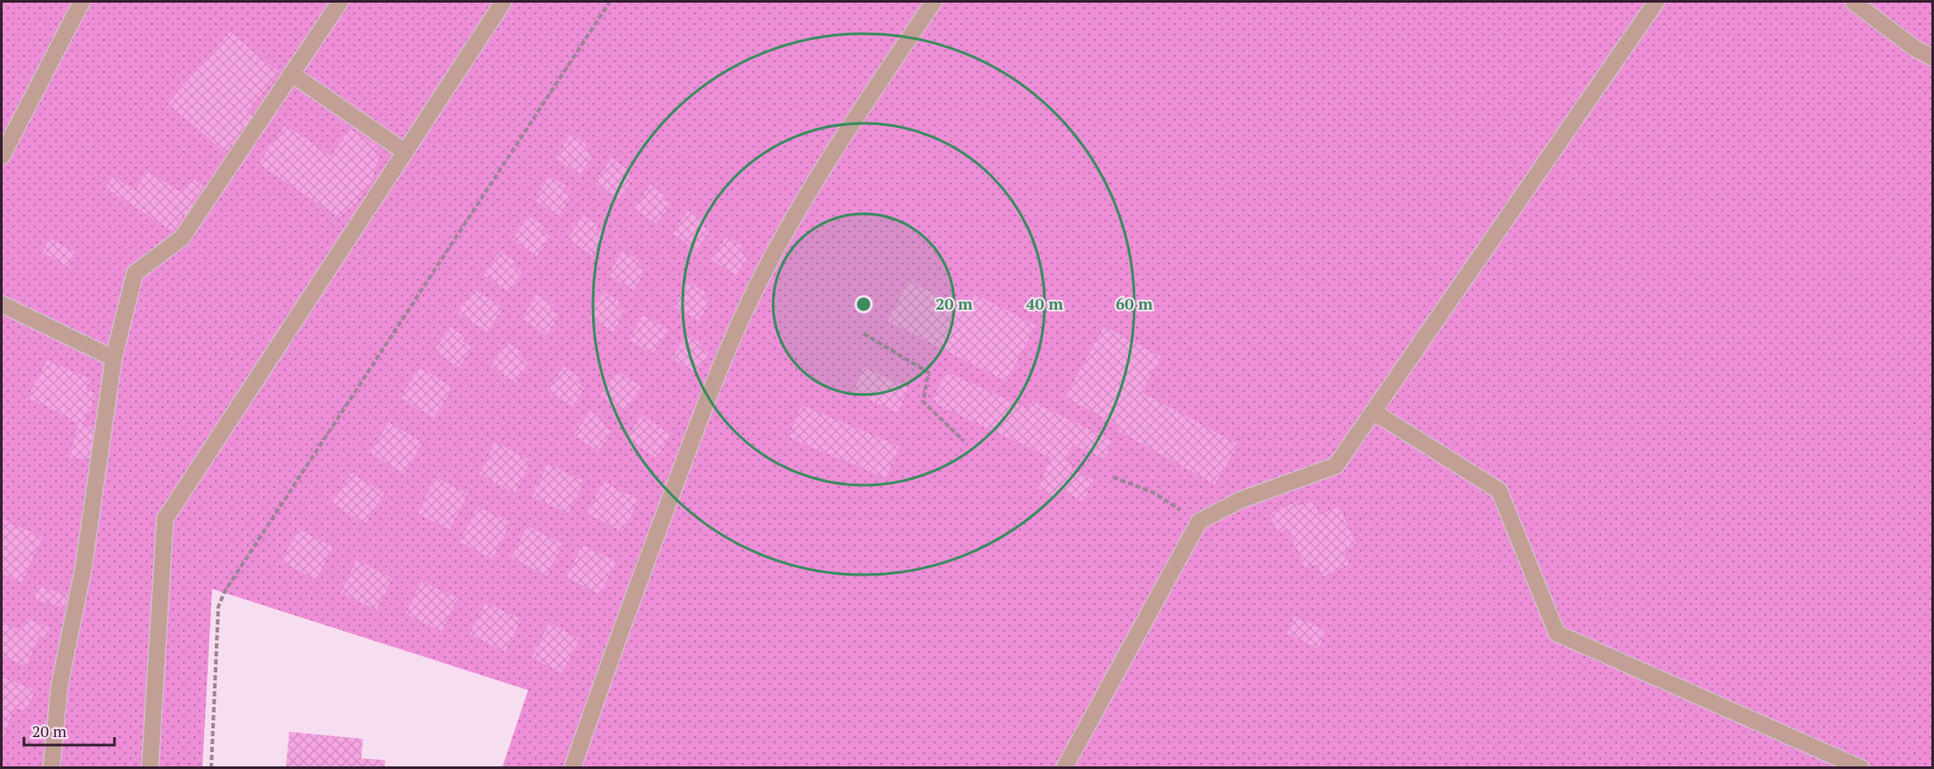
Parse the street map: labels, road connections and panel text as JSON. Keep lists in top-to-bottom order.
{
  "scale_bar": "20 m",
  "rings": ["20 m", "40 m", "60 m"]
}
